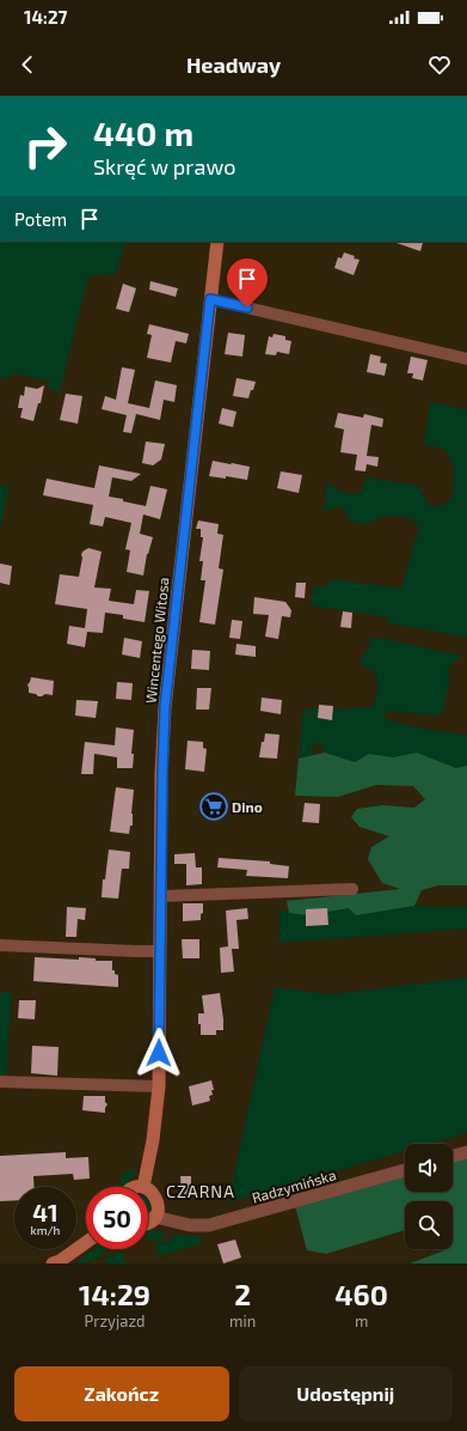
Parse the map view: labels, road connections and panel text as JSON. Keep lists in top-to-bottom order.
{
  "streets": {
    "main road": ["Wincentego Witosa"],
    "street": ["Radzymińska"]
  },
  "districts": ["CZARNA"],
  "places": {
    "supermarket": ["Dino"]
  },
  "page": {
    "status": "14:27",
    "header": "Headway",
    "turn": ["440 m", "Skręć w prawo"],
    "then": "Potem",
    "speed": "41 km/h",
    "limit": "50",
    "eta": [
      "14:29",
      "Przyjazd",
      "2",
      "min",
      "460",
      "m"
    ],
    "buttons": ["Zakończ", "Udostępnij"]
  }
}
